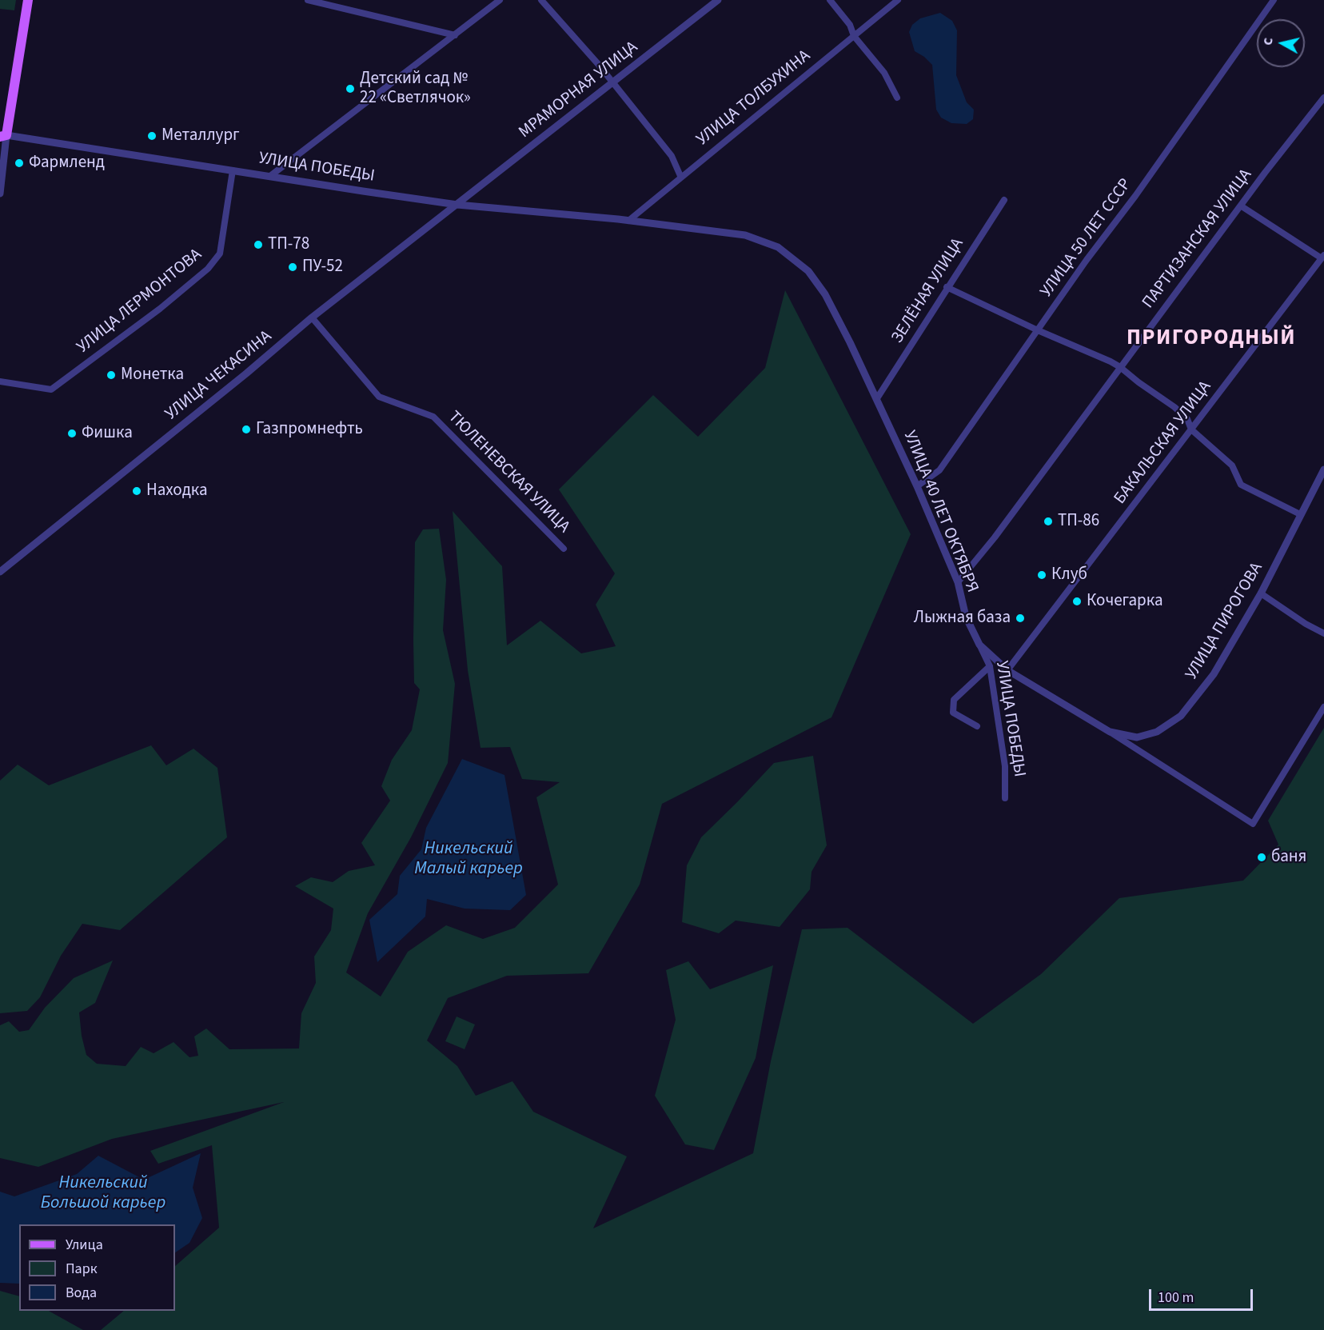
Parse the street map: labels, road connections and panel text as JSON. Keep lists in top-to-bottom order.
{
  "streets": {
    "street": [
      "МРАМОРНАЯ УЛИЦА",
      "УЛИЦА ТОЛБУХИНА",
      "УЛИЦА ПОБЕДЫ",
      "УЛИЦА 50 ЛЕТ СССР",
      "ПАРТИЗАНСКАЯ УЛИЦА",
      "ЗЕЛЁНАЯ УЛИЦА",
      "УЛИЦА ЛЕРМОНТОВА",
      "УЛИЦА ЧЕКАСИНА",
      "БАКАЛЬСКАЯ УЛИЦА",
      "ТЮЛЕНЕВСКАЯ УЛИЦА",
      "УЛИЦА 40 ЛЕТ ОКТЯБРЯ",
      "УЛИЦА ПИРОГОВА"
    ]
  },
  "crossings": [
    ["МРАМОРНАЯ УЛИЦА", "УЛИЦА ПОБЕДЫ"],
    ["МРАМОРНАЯ УЛИЦА", "УЛИЦА ЧЕКАСИНА"],
    ["УЛИЦА ТОЛБУХИНА", "УЛИЦА ПОБЕДЫ"],
    ["УЛИЦА ТОЛБУХИНА", "УЛИЦА 40 ЛЕТ ОКТЯБРЯ"],
    ["УЛИЦА ПОБЕДЫ", "УЛИЦА ЛЕРМОНТОВА"],
    ["УЛИЦА ПОБЕДЫ", "УЛИЦА ЧЕКАСИНА"],
    ["УЛИЦА ПОБЕДЫ", "УЛИЦА 40 ЛЕТ ОКТЯБРЯ"],
    ["УЛИЦА 50 ЛЕТ СССР", "УЛИЦА 40 ЛЕТ ОКТЯБРЯ"],
    ["ПАРТИЗАНСКАЯ УЛИЦА", "УЛИЦА 40 ЛЕТ ОКТЯБРЯ"],
    ["ЗЕЛЁНАЯ УЛИЦА", "УЛИЦА 40 ЛЕТ ОКТЯБРЯ"],
    ["УЛИЦА ЧЕКАСИНА", "ТЮЛЕНЕВСКАЯ УЛИЦА"],
    ["БАКАЛЬСКАЯ УЛИЦА", "УЛИЦА 40 ЛЕТ ОКТЯБРЯ"],
    ["УЛИЦА 40 ЛЕТ ОКТЯБРЯ", "УЛИЦА ПИРОГОВА"]
  ],
  "districts": ["ПРИГОРОДНЫЙ"],
  "water": ["Никельский Малый карьер", "Никельский Большой карьер"],
  "places": [
    "Детский сад № 22 «Светлячок»",
    "Металлург",
    "Фармленд",
    "ТП-78",
    "ПУ-52",
    "Монетка",
    "Газпромнефть",
    "Фишка",
    "Находка",
    "ТП-86",
    "Клуб",
    "Кочегарка",
    "Лыжная база",
    "баня"
  ],
  "legend": ["Улица", "Парк", "Вода"],
  "scale_bar": "100 m",
  "north": "left"
}
